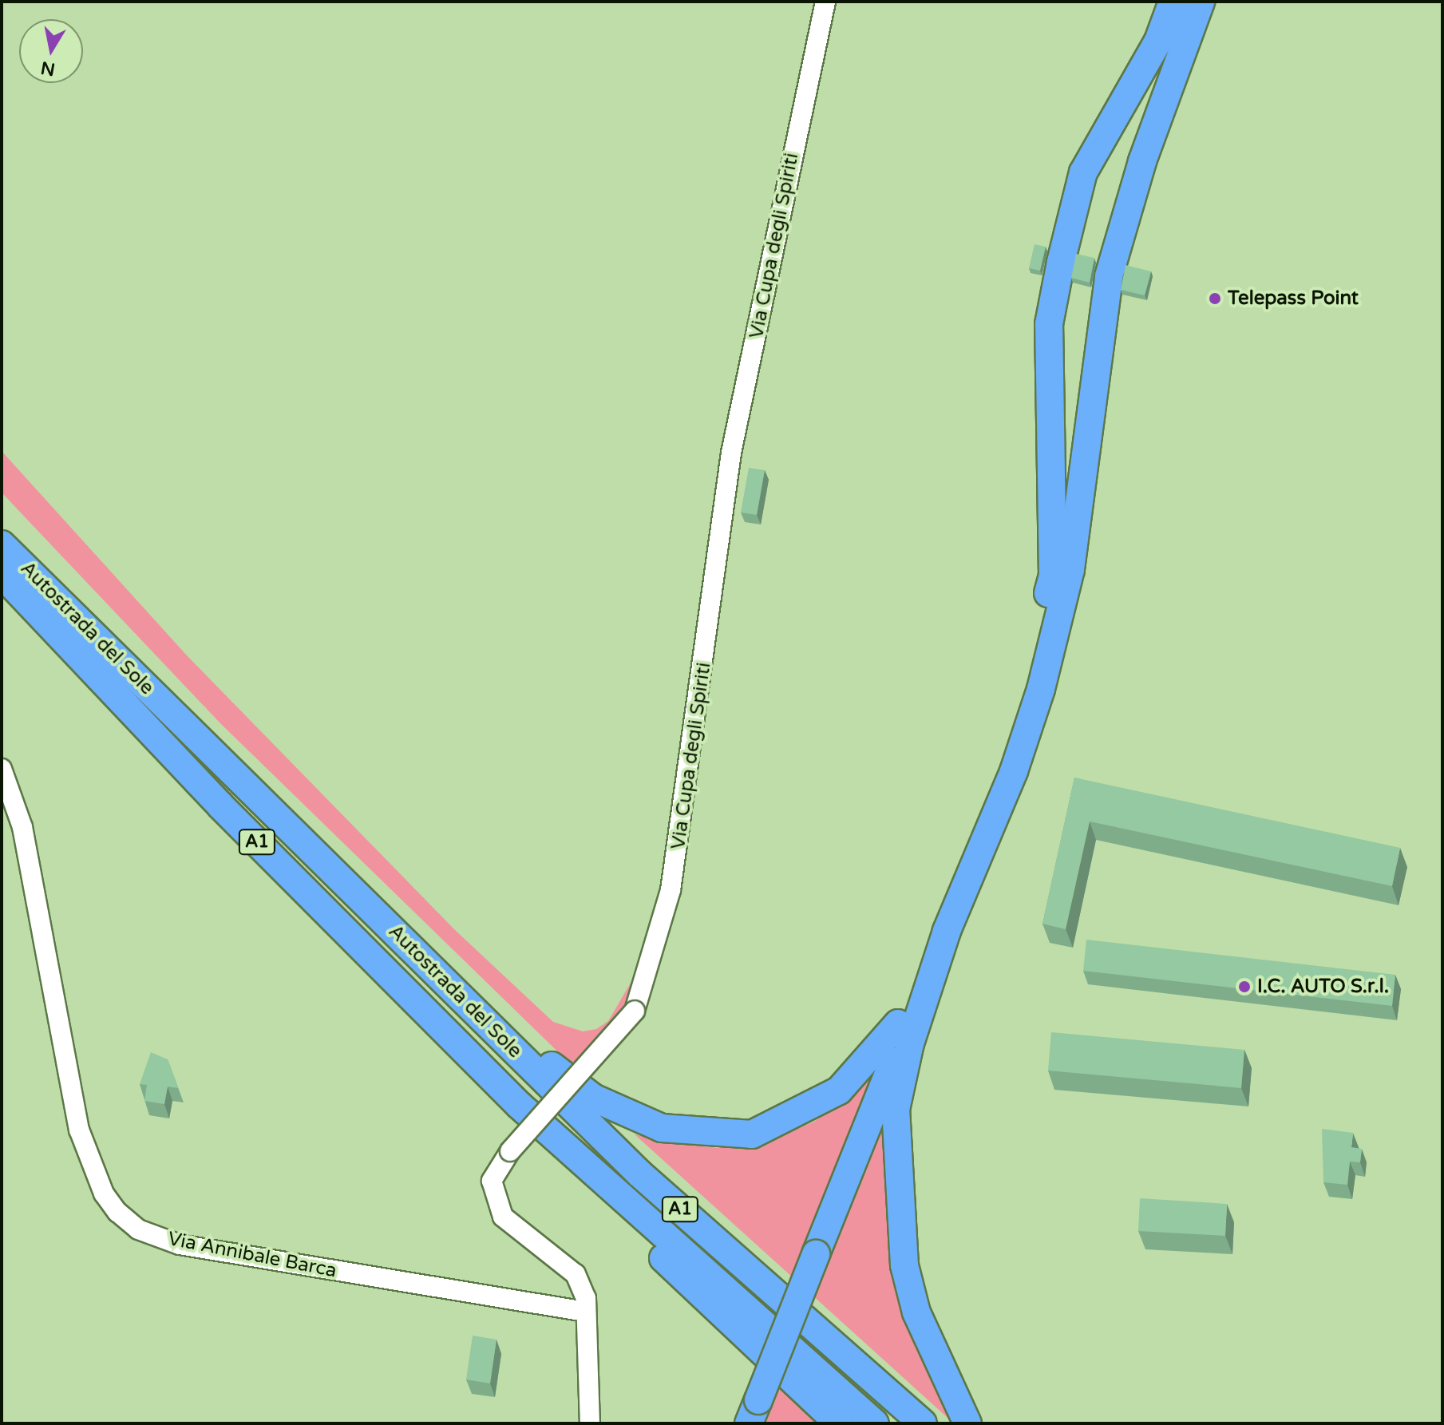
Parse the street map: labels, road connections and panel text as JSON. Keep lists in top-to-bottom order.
{
  "streets": {
    "highway": ["Autostrada del Sole", "A1"],
    "street": ["Via Cupa degli Spiriti", "Via Annibale Barca"]
  },
  "crossings": [
    ["Via Cupa degli Spiriti", "Via Annibale Barca"]
  ],
  "places": ["Telepass Point", "I.C. AUTO S.r.l."],
  "north": "bottom"
}
